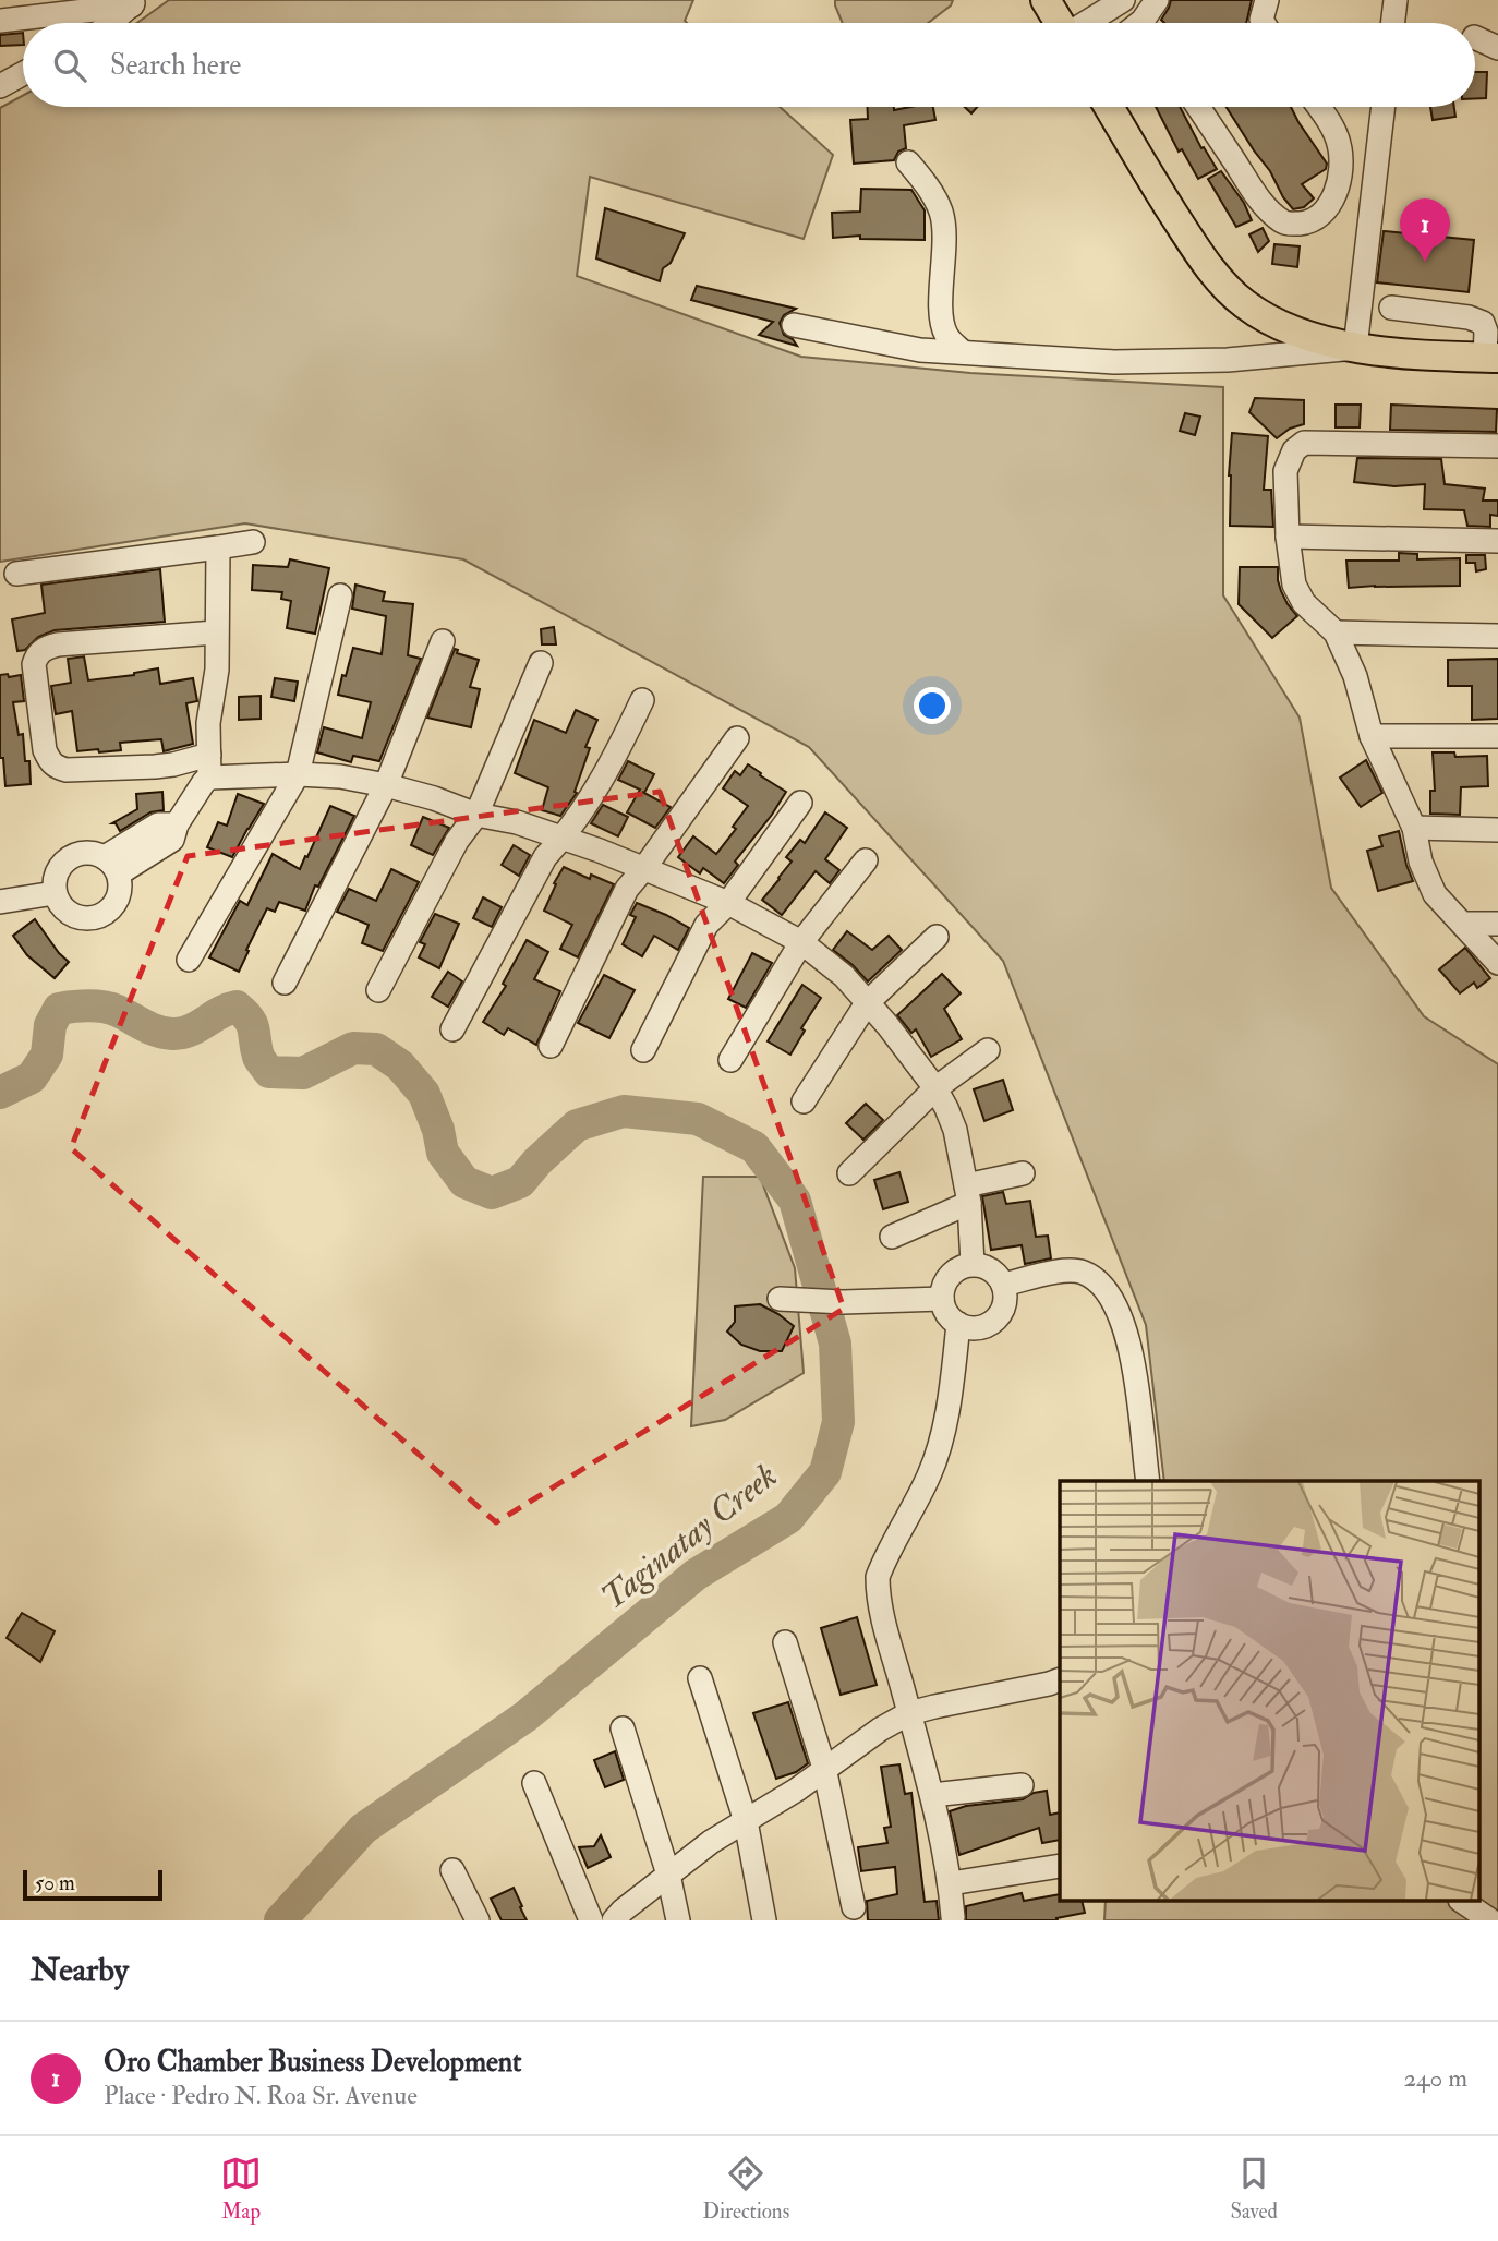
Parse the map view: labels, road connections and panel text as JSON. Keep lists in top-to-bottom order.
{
  "water": ["Taginatay Creek"],
  "scale_bar": "50 m",
  "page": {
    "search": "Search here",
    "pins": "1",
    "scale": "50 m",
    "heading": "Nearby",
    "list": [
      {
        "mark": "1",
        "name": "Oro Chamber Business Development",
        "note": "Place · Pedro N. Roa Sr. Avenue",
        "value": "240 m"
      }
    ],
    "nav": ["Map", "Directions", "Saved"]
  }
}
